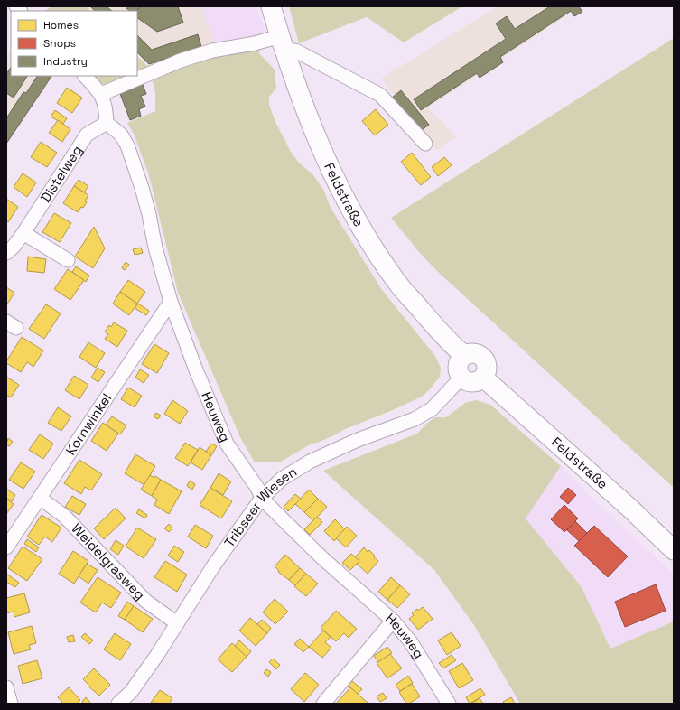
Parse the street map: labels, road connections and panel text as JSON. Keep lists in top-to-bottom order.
{
  "streets": {
    "main road": ["Feldstraße"],
    "street": [
      "Distelweg",
      "Heuweg",
      "Kornwinkel",
      "Tribseer Wiesen",
      "Weidelgrasweg"
    ]
  },
  "crossings": [
    ["Distelweg", "Heuweg"],
    ["Feldstraße", "Tribseer Wiesen"],
    ["Heuweg", "Kornwinkel"],
    ["Heuweg", "Tribseer Wiesen"],
    ["Kornwinkel", "Weidelgrasweg"],
    ["Tribseer Wiesen", "Weidelgrasweg"]
  ],
  "legend": ["Homes", "Shops", "Industry"]
}
